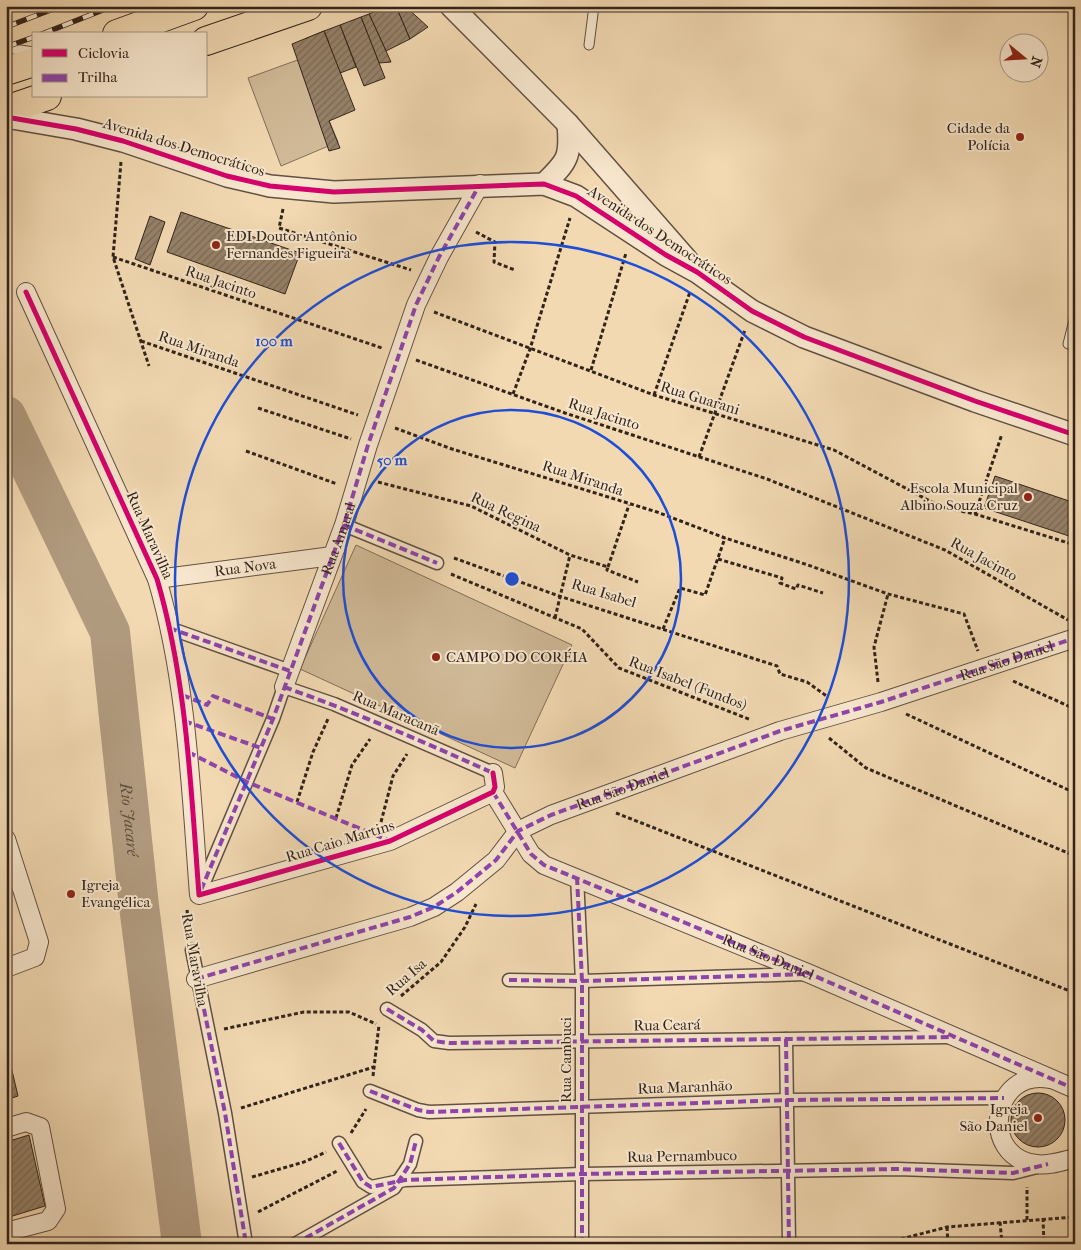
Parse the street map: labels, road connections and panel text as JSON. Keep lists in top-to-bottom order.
{
  "streets": {
    "street": [
      "Avenida dos Democráticos",
      "Rua Maravilha",
      "Rua Amaral",
      "Rua Nova",
      "Rua São Daniel",
      "Rua Maracanã",
      "Rua Caio Martins",
      "Rua Sāo Daniel",
      "Rua Ceará",
      "Rua Cambuci",
      "Rua Maranhão",
      "Rua Pernambuco"
    ],
    "path": [
      "Rua Jacinto",
      "Rua Miranda",
      "Rua Guarani",
      "Rua Regina",
      "Rua Isabel",
      "Rua Isabel (Fundos)",
      "Rua Isa"
    ]
  },
  "crossings": [
    ["Avenida dos Democráticos", "Rua Amaral"],
    ["Rua Jacinto", "Rua Amaral"],
    ["Rua Miranda", "Rua Amaral"],
    ["Rua Miranda", "Rua São Daniel"],
    ["Rua Guarani", "Rua Amaral"],
    ["Rua Regina", "Rua Amaral"],
    ["Rua Maravilha", "Rua Amaral"],
    ["Rua Maravilha", "Rua Nova"],
    ["Rua Maravilha", "Rua São Daniel"],
    ["Rua Maravilha", "Rua Maracanã"],
    ["Rua Maravilha", "Rua Caio Martins"],
    ["Rua Maravilha", "Rua Isa"],
    ["Rua Amaral", "Rua Nova"],
    ["Rua Amaral", "Rua Maracanã"],
    ["Rua Amaral", "Rua Caio Martins"],
    ["Rua Isabel", "Rua São Daniel"],
    ["Rua Isabel", "Rua Isabel (Fundos)"],
    ["Rua São Daniel", "Rua Isabel (Fundos)"],
    ["Rua São Daniel", "Rua Sāo Daniel"],
    ["Rua Caio Martins", "Rua Sāo Daniel"],
    ["Rua Sāo Daniel", "Rua Ceará"],
    ["Rua Sāo Daniel", "Rua Cambuci"],
    ["Rua Isa", "Rua Ceará"],
    ["Rua Isa", "Rua Maranhão"],
    ["Rua Isa", "Rua Pernambuco"],
    ["Rua Ceará", "Rua Cambuci"],
    ["Rua Cambuci", "Rua Maranhão"],
    ["Rua Cambuci", "Rua Pernambuco"]
  ],
  "water": ["Rio Jacaré"],
  "places": [
    "Cidade da Polícia",
    "EDI Doutor Antônio Fernandes Figueira",
    "Escola Municipal Albino Souza Cruz",
    "CAMPO DO CORÉIA",
    "Igreja Evangélica",
    "Igreja São Daniel"
  ],
  "legend": ["Ciclovia", "Trilha"],
  "north": "right",
  "rings": ["100 m", "50 m"]
}
